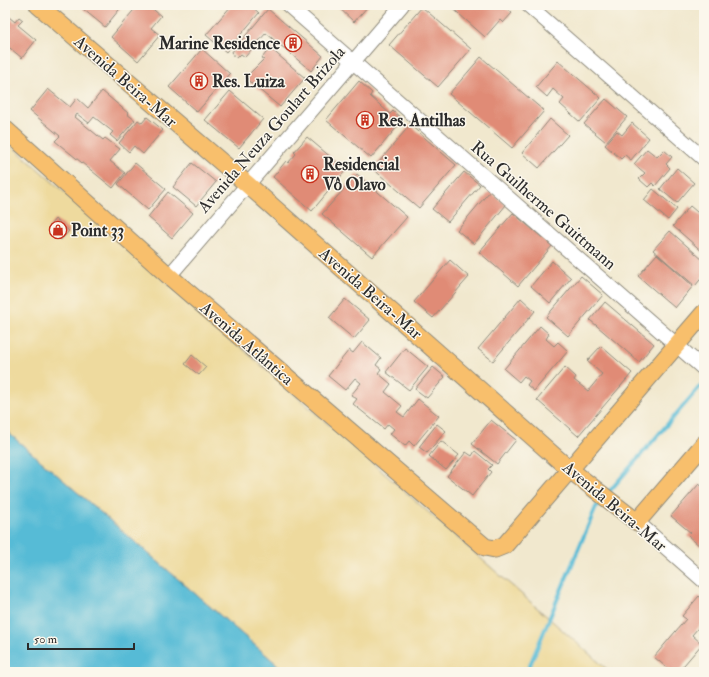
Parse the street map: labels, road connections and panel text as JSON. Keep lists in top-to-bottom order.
{
  "streets": {
    "main road": ["Avenida Beira-Mar", "Avenida Atlântica"],
    "street": ["Avenida Neuza Goulart Brizola", "Rua Guilherme Guittmann"]
  },
  "crossings": [
    ["Avenida Beira-Mar", "Avenida Neuza Goulart Brizola"],
    ["Avenida Beira-Mar", "Avenida Atlântica"],
    ["Avenida Neuza Goulart Brizola", "Rua Guilherme Guittmann"],
    ["Avenida Neuza Goulart Brizola", "Avenida Atlântica"]
  ],
  "places": {
    "building": [
      "Marine Residence",
      "Res. Luiza",
      "Res. Antilhas",
      "Residencial Vô Olavo"
    ],
    "shop": ["Point 33"]
  },
  "scale_bar": "50 m"
}
